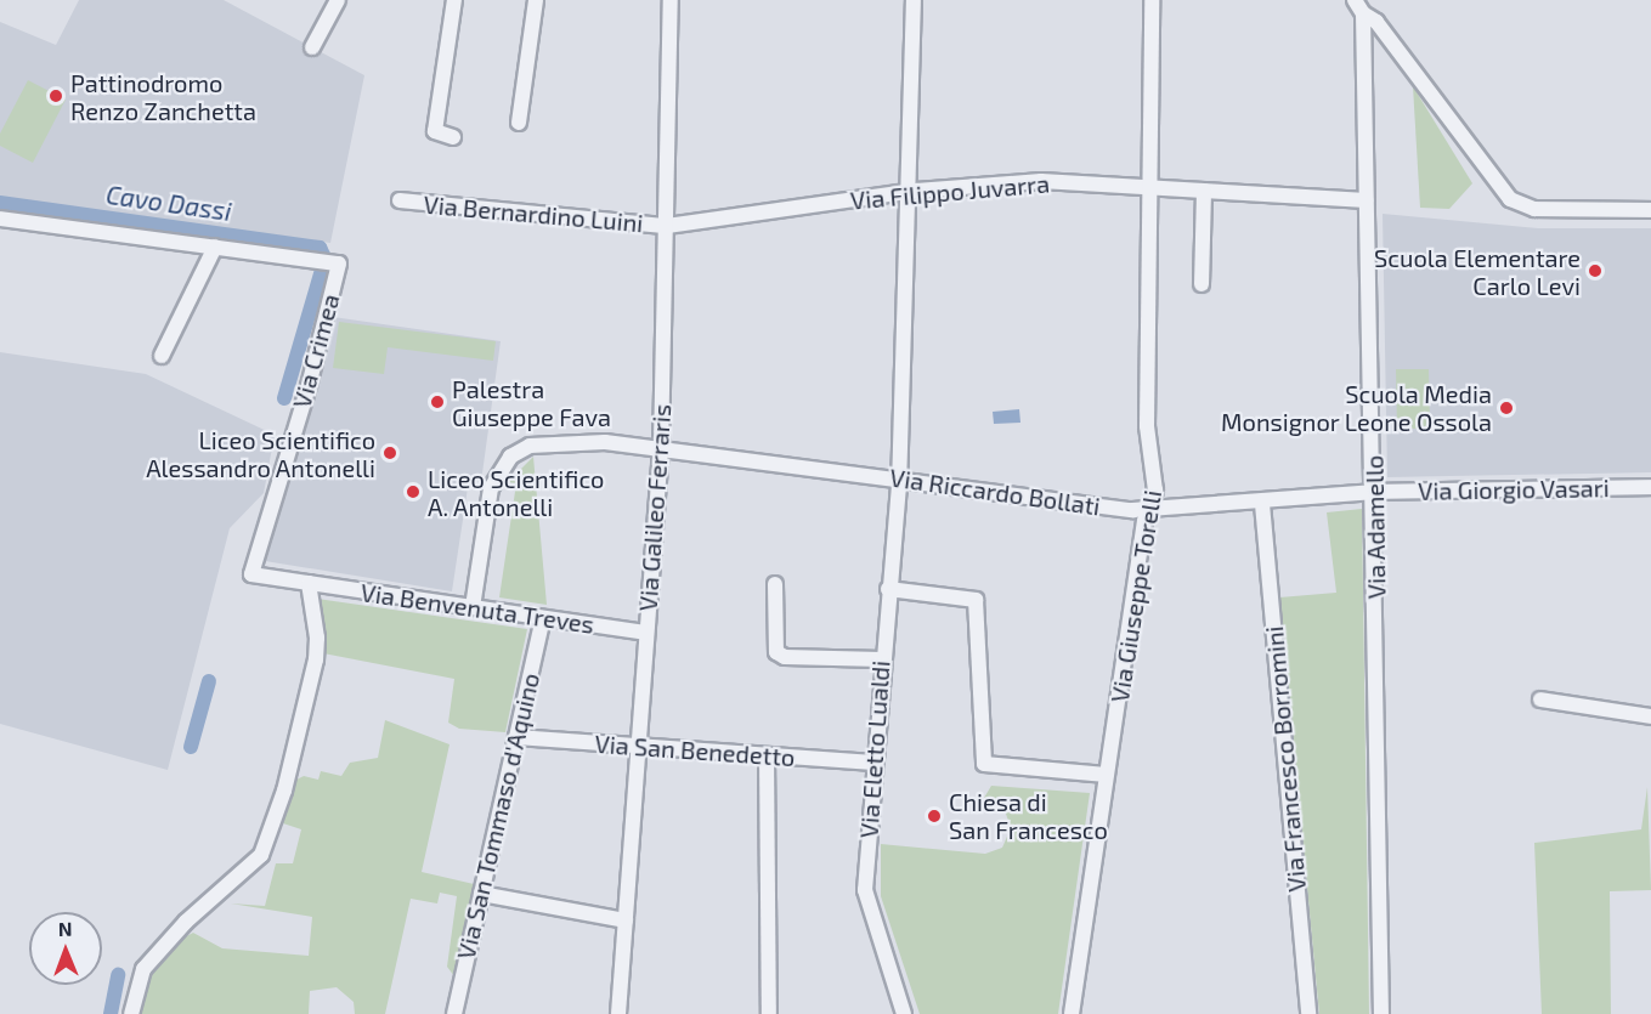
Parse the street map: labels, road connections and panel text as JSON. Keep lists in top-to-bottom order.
{
  "streets": {
    "street": [
      "Via Filippo Juvarra",
      "Via Bernardino Luini",
      "Via Crimea",
      "Via Giorgio Vasari",
      "Via Riccardo Bollati",
      "Via Galileo Ferraris",
      "Via Adamello",
      "Via Giuseppe Torelli",
      "Via Benvenuta Treves",
      "Via Eletto Lualdi",
      "Via San Benedetto",
      "Via Francesco Borromini",
      "Via San Tommaso d'Aquino"
    ]
  },
  "crossings": [
    ["Via Filippo Juvarra", "Via Bernardino Luini"],
    ["Via Filippo Juvarra", "Via Galileo Ferraris"],
    ["Via Filippo Juvarra", "Via Adamello"],
    ["Via Filippo Juvarra", "Via Giuseppe Torelli"],
    ["Via Filippo Juvarra", "Via Eletto Lualdi"],
    ["Via Bernardino Luini", "Via Galileo Ferraris"],
    ["Via Crimea", "Via Benvenuta Treves"],
    ["Via Giorgio Vasari", "Via Riccardo Bollati"],
    ["Via Giorgio Vasari", "Via Adamello"],
    ["Via Riccardo Bollati", "Via Galileo Ferraris"],
    ["Via Riccardo Bollati", "Via Adamello"],
    ["Via Riccardo Bollati", "Via Giuseppe Torelli"],
    ["Via Riccardo Bollati", "Via Benvenuta Treves"],
    ["Via Riccardo Bollati", "Via Eletto Lualdi"],
    ["Via Riccardo Bollati", "Via Francesco Borromini"],
    ["Via Galileo Ferraris", "Via Benvenuta Treves"],
    ["Via Galileo Ferraris", "Via San Benedetto"],
    ["Via Benvenuta Treves", "Via San Tommaso d'Aquino"],
    ["Via Eletto Lualdi", "Via San Benedetto"],
    ["Via San Benedetto", "Via San Tommaso d'Aquino"]
  ],
  "water": ["Cavo Dassi"],
  "places": [
    "Pattinodromo Renzo Zanchetta",
    "Scuola Elementare Carlo Levi",
    "Palestra Giuseppe Fava",
    "Scuola Media Monsignor Leone Ossola",
    "Liceo Scientifico Alessandro Antonelli",
    "Liceo Scientifico A. Antonelli",
    "Chiesa di San Francesco"
  ],
  "north": "top"
}
